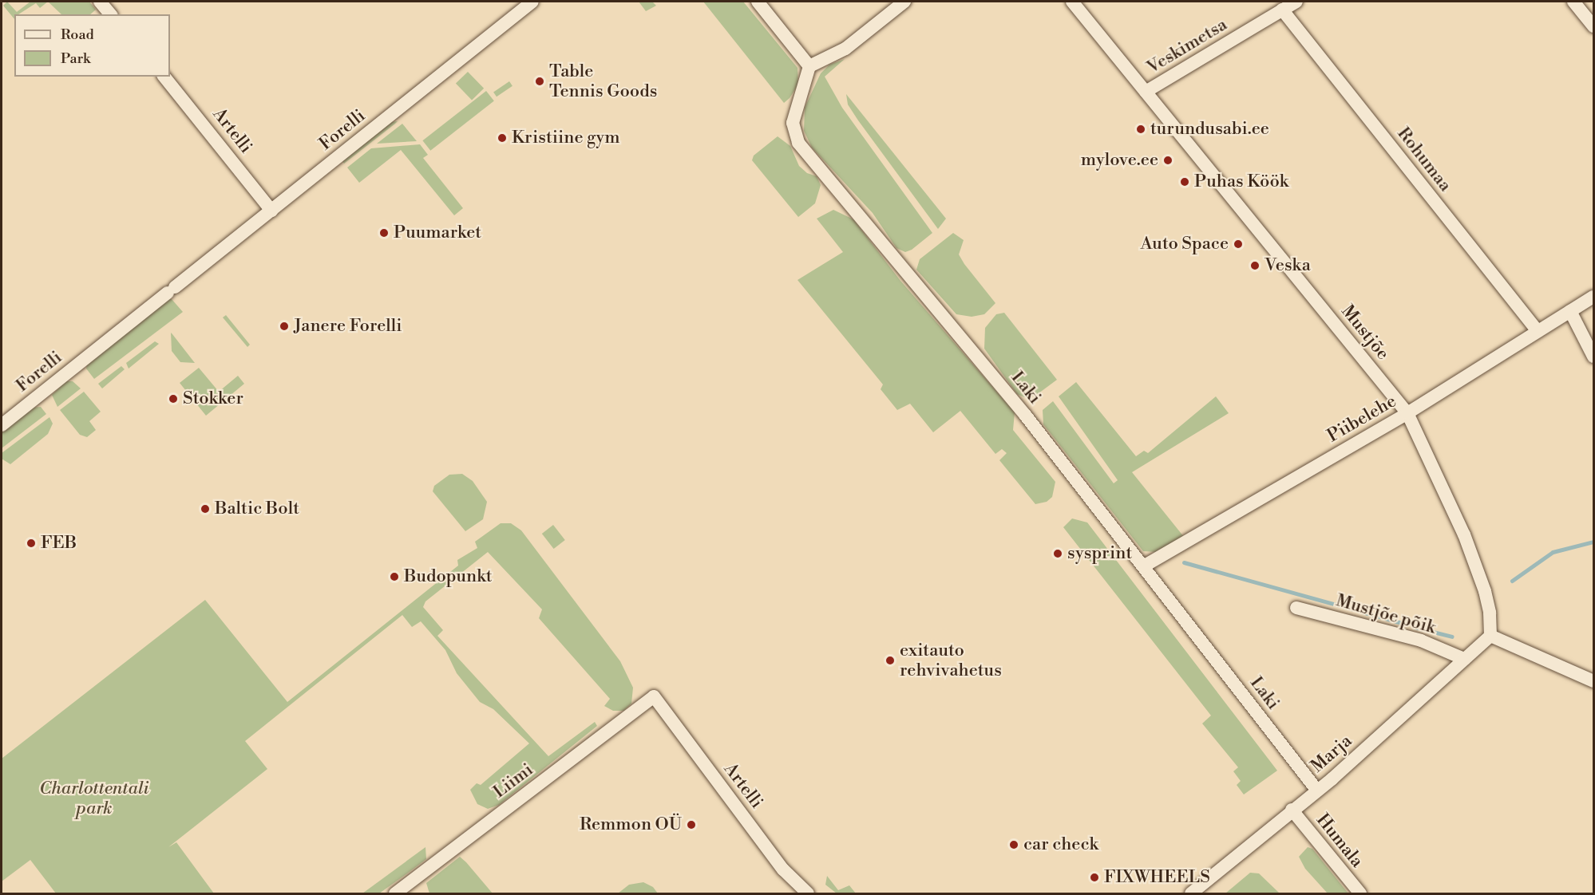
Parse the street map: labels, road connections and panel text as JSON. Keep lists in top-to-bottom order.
{
  "streets": {
    "street": [
      "Veskimetsa",
      "Forelli",
      "Artelli",
      "Rohumaa",
      "Mustjõe",
      "Laki",
      "Piibelehe",
      "Mustjõe põik",
      "Marja",
      "Liimi",
      "Humala"
    ]
  },
  "crossings": [
    ["Veskimetsa", "Rohumaa"],
    ["Veskimetsa", "Mustjõe"],
    ["Forelli", "Artelli"],
    ["Artelli", "Liimi"],
    ["Rohumaa", "Piibelehe"],
    ["Mustjõe", "Piibelehe"],
    ["Mustjõe", "Marja"],
    ["Laki", "Piibelehe"],
    ["Laki", "Marja"],
    ["Mustjõe põik", "Marja"],
    ["Marja", "Humala"]
  ],
  "parks": ["Charlottentali park"],
  "places": [
    "Table Tennis Goods",
    "turundusabi.ee",
    "Kristiine gym",
    "mylove.ee",
    "Puhas Köök",
    "Puumarket",
    "Auto Space",
    "Veska",
    "Janere Forelli",
    "Stokker",
    "Baltic Bolt",
    "FEB",
    "sysprint",
    "Budopunkt",
    "exitauto rehvivahetus",
    "Remmon OÜ",
    "car check",
    "FIXWHEELS"
  ],
  "legend": ["Road", "Park"]
}
